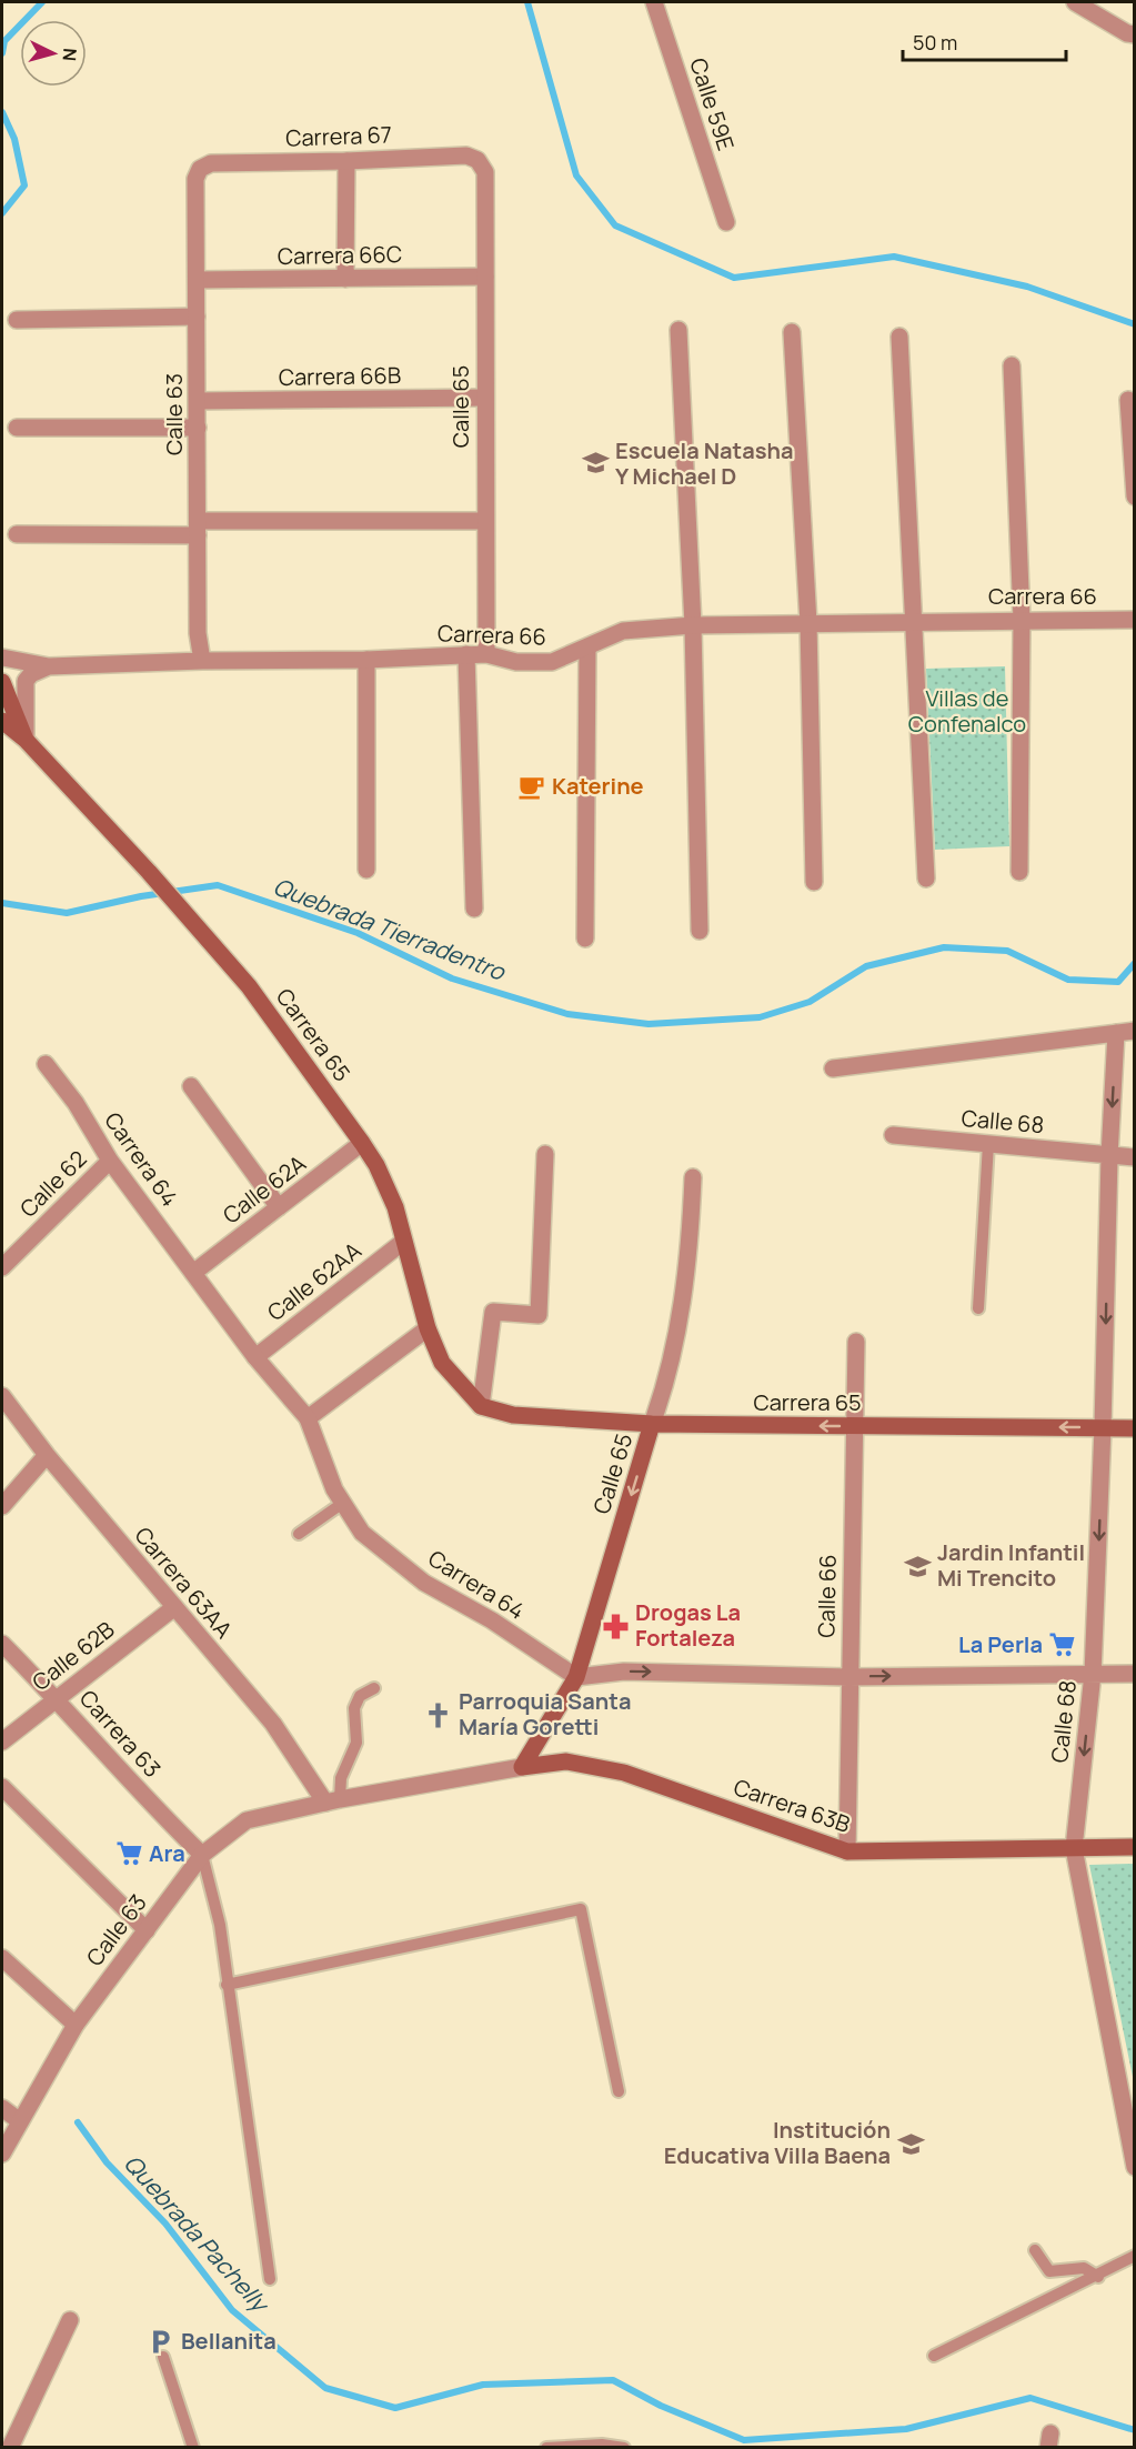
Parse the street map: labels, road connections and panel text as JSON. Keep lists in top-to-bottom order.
{
  "streets": {
    "main road": ["Calle 65", "Carrera 65", "Carrera 63B"],
    "street": [
      "Calle 59E",
      "Carrera 67",
      "Carrera 66C",
      "Carrera 66B",
      "Calle 63",
      "Carrera 66",
      "Calle 68",
      "Carrera 64",
      "Calle 62",
      "Calle 62A",
      "Calle 62AA",
      "Carrera 63AA",
      "Calle 66",
      "Calle 62B",
      "Carrera 63"
    ]
  },
  "crossings": [
    ["Carrera 67", "Calle 65"],
    ["Carrera 67", "Calle 63"],
    ["Carrera 66C", "Calle 65"],
    ["Carrera 66C", "Calle 63"],
    ["Carrera 66B", "Calle 65"],
    ["Carrera 66B", "Calle 63"],
    ["Calle 65", "Calle 63"],
    ["Calle 65", "Carrera 66"],
    ["Calle 65", "Carrera 65"],
    ["Calle 65", "Carrera 64"],
    ["Calle 65", "Carrera 63B"],
    ["Calle 63", "Carrera 66"],
    ["Calle 63", "Carrera 63AA"],
    ["Calle 63", "Carrera 63"],
    ["Calle 63", "Carrera 63B"],
    ["Carrera 65", "Calle 68"],
    ["Carrera 65", "Calle 62A"],
    ["Carrera 65", "Calle 62AA"],
    ["Carrera 65", "Calle 66"],
    ["Calle 68", "Carrera 63B"],
    ["Carrera 64", "Calle 62"],
    ["Carrera 64", "Calle 62A"],
    ["Carrera 64", "Calle 62AA"],
    ["Carrera 63AA", "Calle 62B"],
    ["Calle 66", "Carrera 63B"],
    ["Calle 62B", "Carrera 63"]
  ],
  "one_way": ["Calle 68"],
  "water": ["Quebrada Tierradentro", "Quebrada Pachelly"],
  "parks": ["Villas de Confenalco"],
  "places": {
    "school or university": ["Escuela Natasha Y Michael D", "Jardin Infantil Mi Trencito", "Institución Educativa Villa Baena"],
    "cafe": ["Katerine"],
    "pharmacy": ["Drogas La Fortaleza"],
    "supermarket": ["La Perla", "Ara"],
    "church": ["Parroquia Santa María Goretti"],
    "parking": ["Bellanita"]
  },
  "scale_bar": "50 m",
  "north": "right"
}
